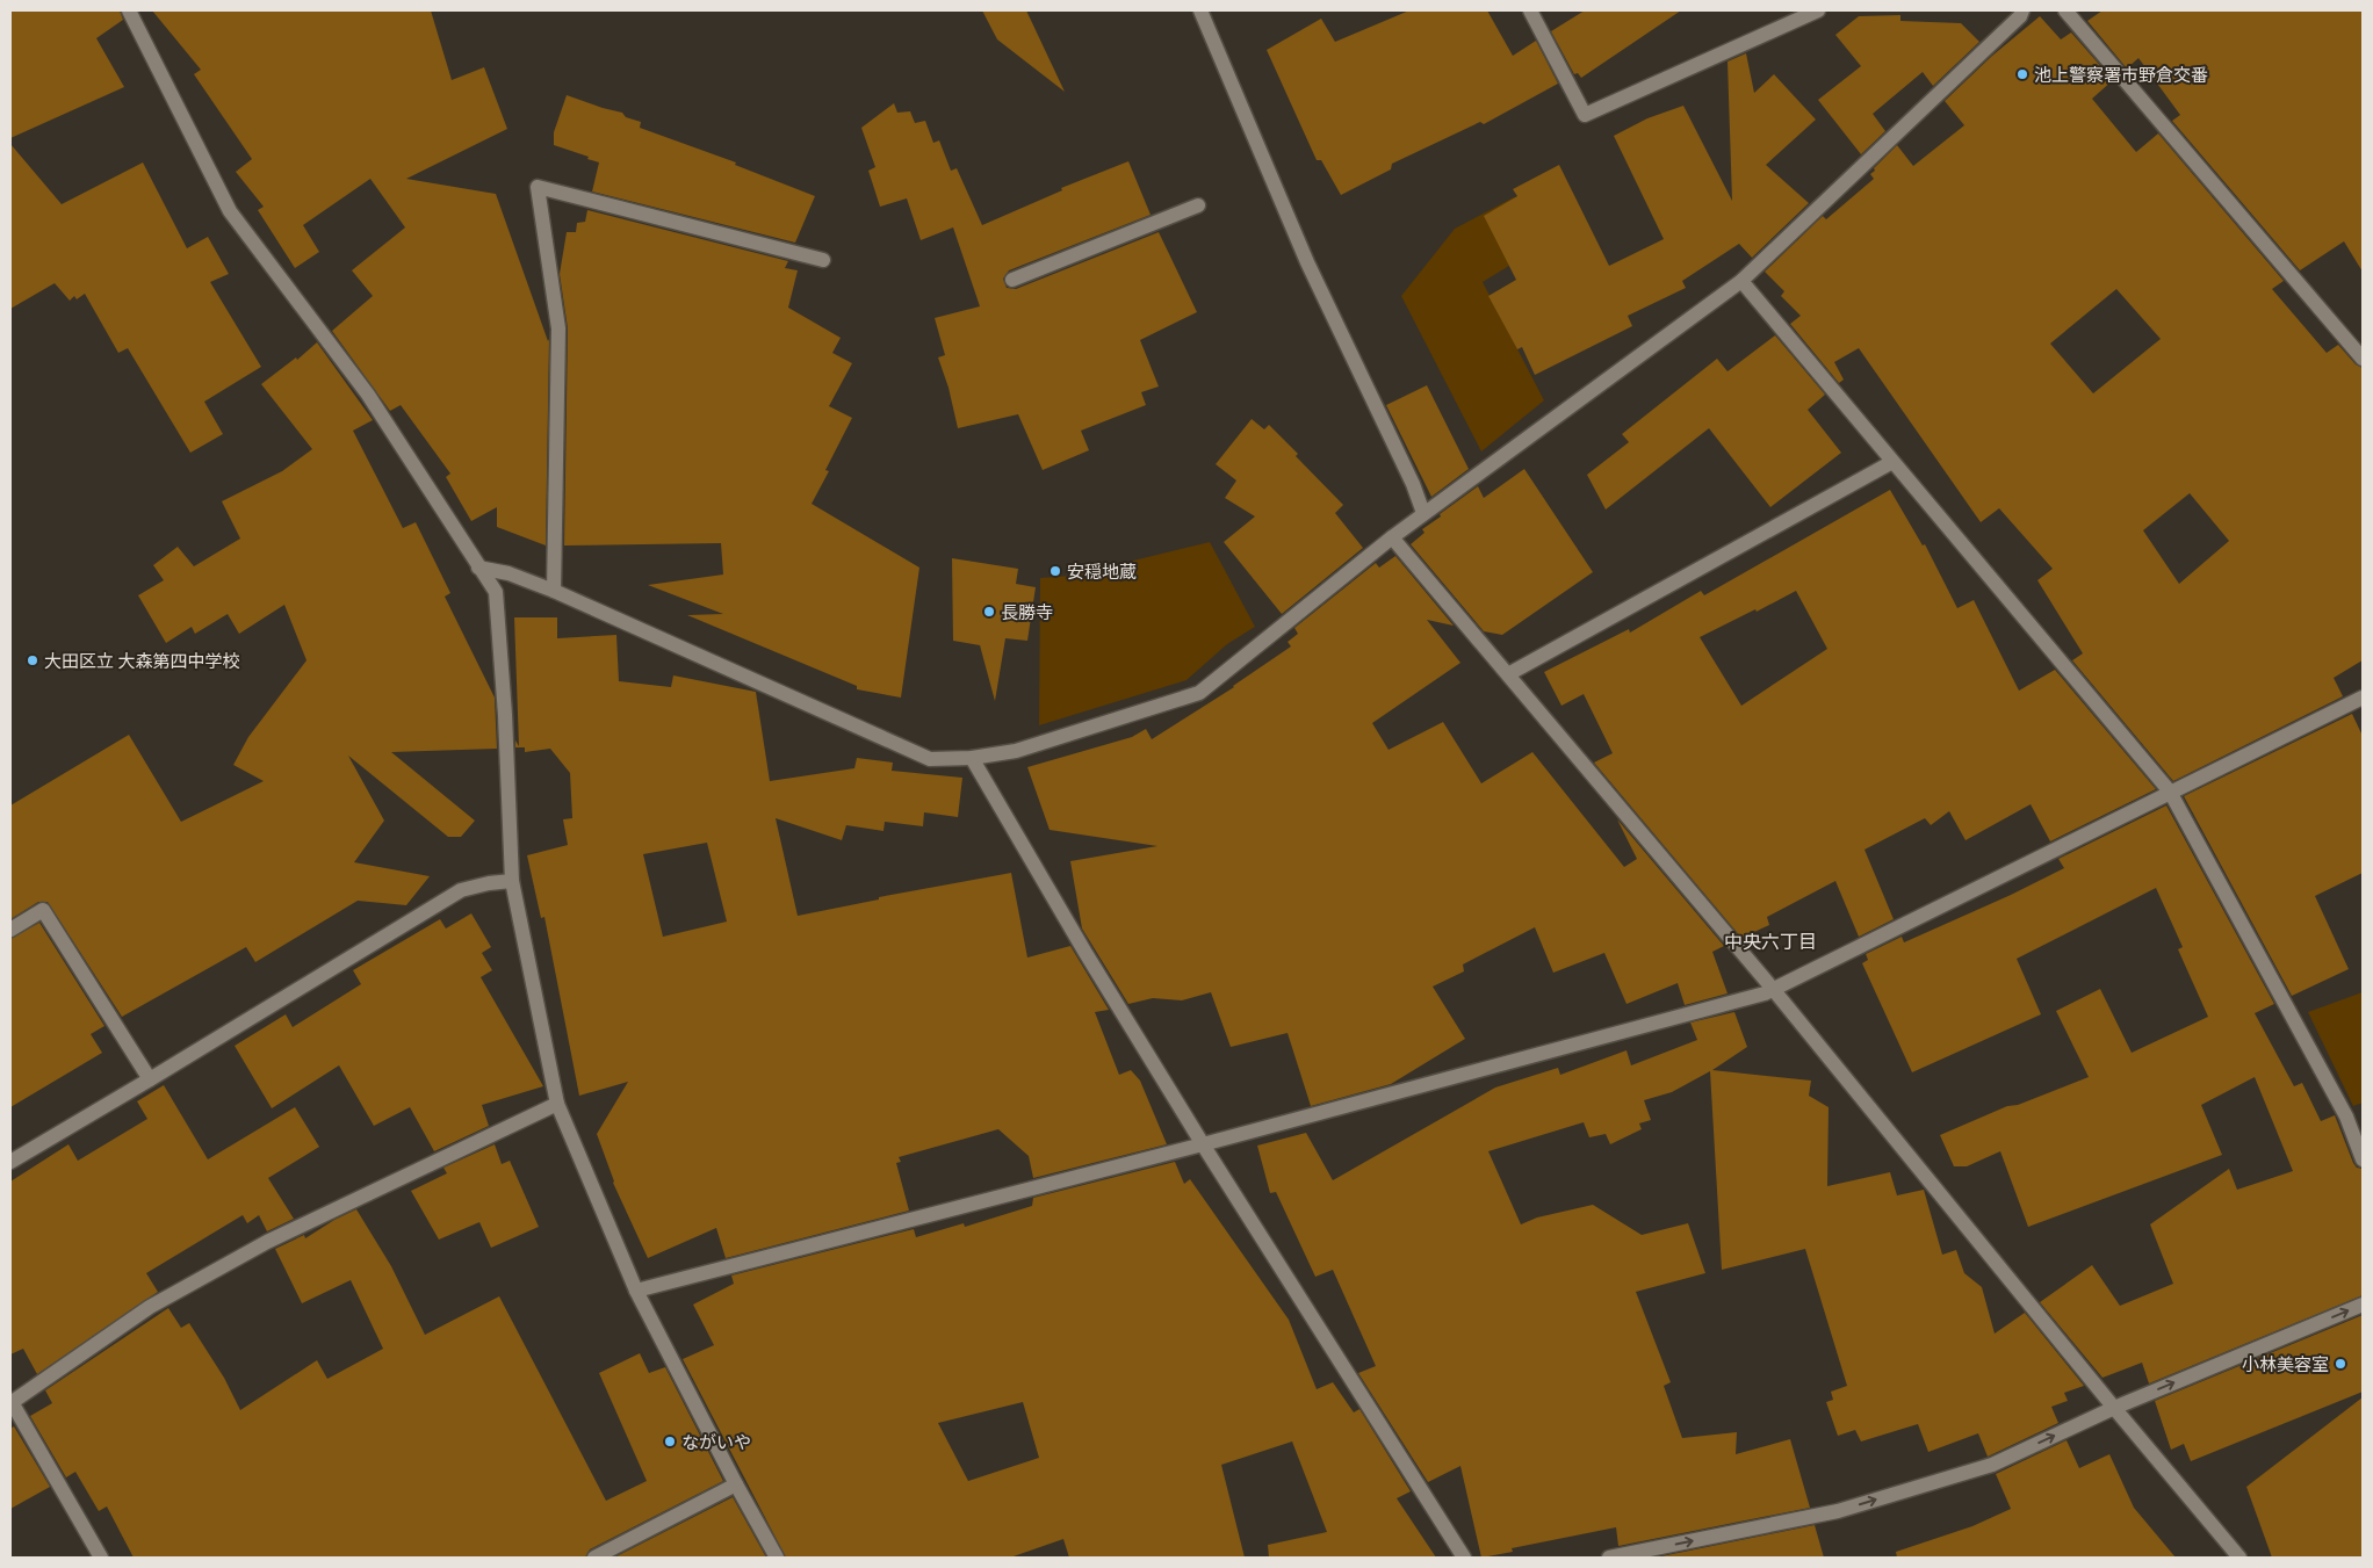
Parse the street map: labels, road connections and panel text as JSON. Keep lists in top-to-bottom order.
{
  "districts": ["中央六丁目"],
  "places": [
    "池上警察署市野倉交番",
    "安穏地蔵",
    "長勝寺",
    "大田区立 大森第四中学校",
    "小林美容室",
    "ながいや"
  ]
}
